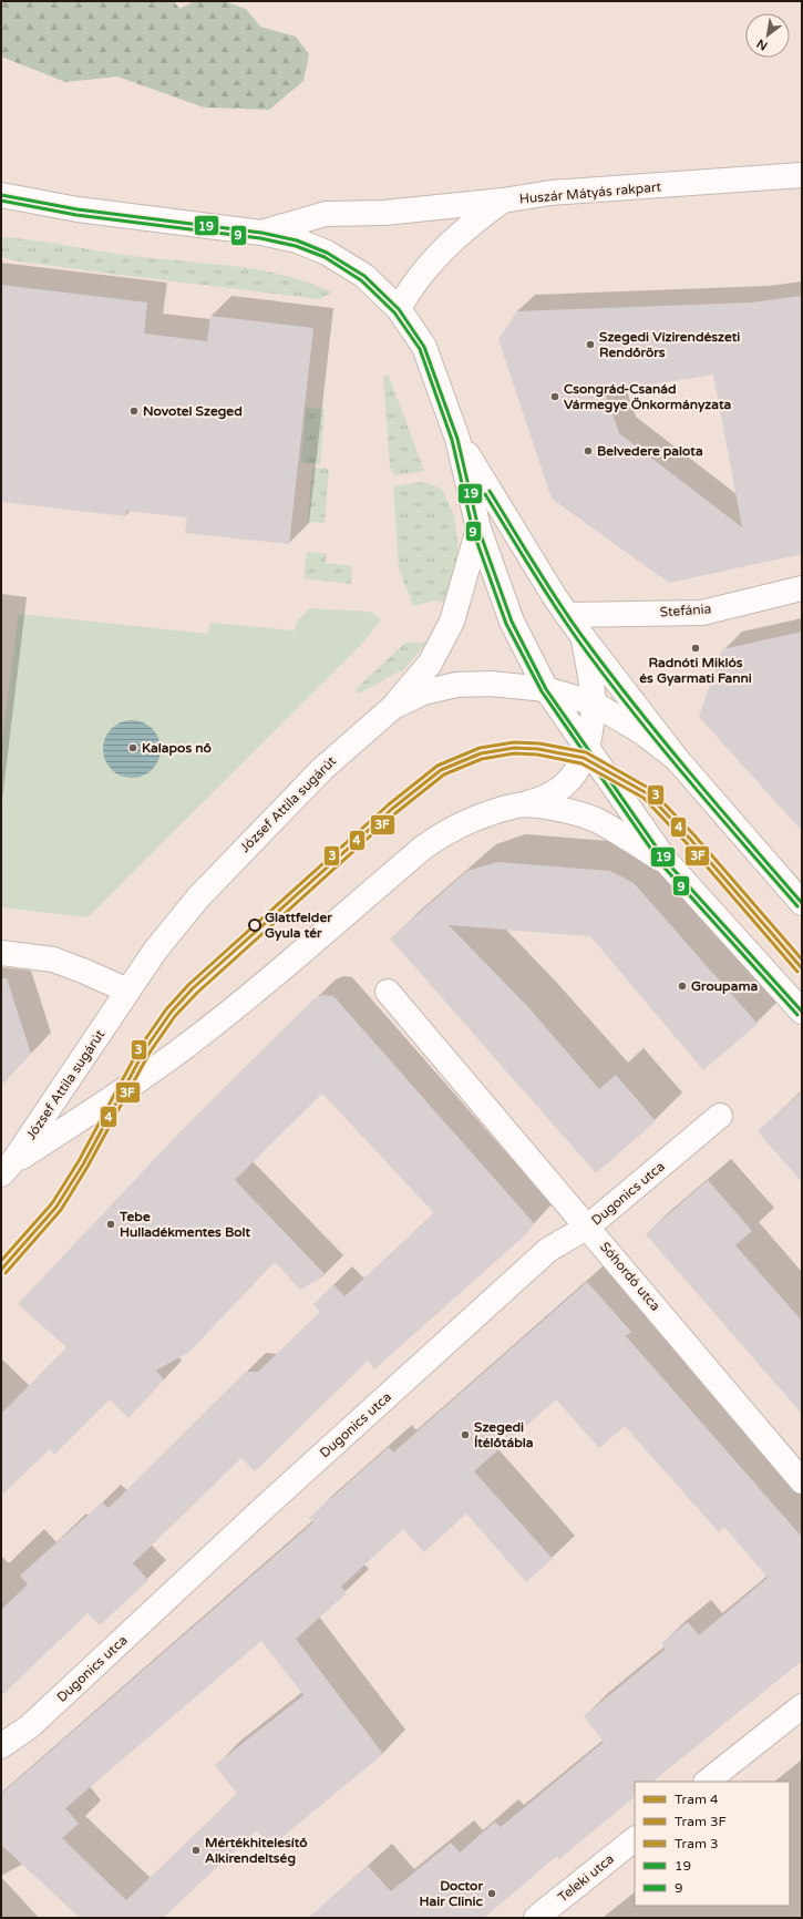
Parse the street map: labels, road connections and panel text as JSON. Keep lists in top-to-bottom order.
{
  "streets": {
    "street": [
      "Huszár Mátyás rakpart",
      "Stefánia",
      "József Attila sugárút",
      "Dugonics utca",
      "Sóhordó utca",
      "Teleki utca"
    ]
  },
  "crossings": [
    ["Dugonics utca", "Sóhordó utca"]
  ],
  "places": [
    "Szegedi Vízirendészeti Rendőrörs",
    "Csongrád-Csanád Vármegye Önkormányzata",
    "Novotel Szeged",
    "Belvedere palota",
    "Radnóti Miklós és Gyarmati Fanni",
    "Kalapos nő",
    "Glattfelder Gyula tér",
    "Groupama",
    "Tebe Hulladékmentes Bolt",
    "Szegedi Ítélőtábla",
    "Mértékhitelesítő Alkirendeltség",
    "Doctor Hair Clinic"
  ],
  "lines": [
    "transit line 19",
    "transit line 9",
    "tram line 3",
    "tram line 4",
    "tram line 3F"
  ],
  "legend": [
    "Tram 4",
    "Tram 3F",
    "Tram 3",
    "19",
    "9"
  ],
  "north": "bottom left"
}
